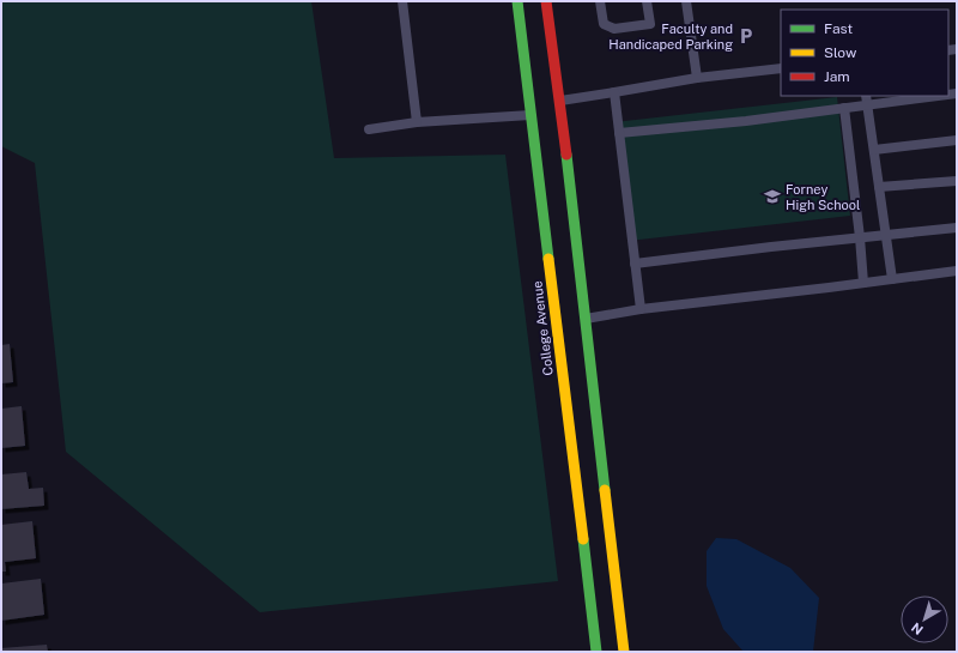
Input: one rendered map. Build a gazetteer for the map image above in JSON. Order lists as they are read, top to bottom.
{
  "streets": {
    "main road": ["College Avenue"]
  },
  "places": {
    "parking": ["Faculty and Handicaped Parking"],
    "school or university": ["Forney High School"]
  },
  "legend": ["Fast", "Slow", "Jam"],
  "north": "bottom left"
}
